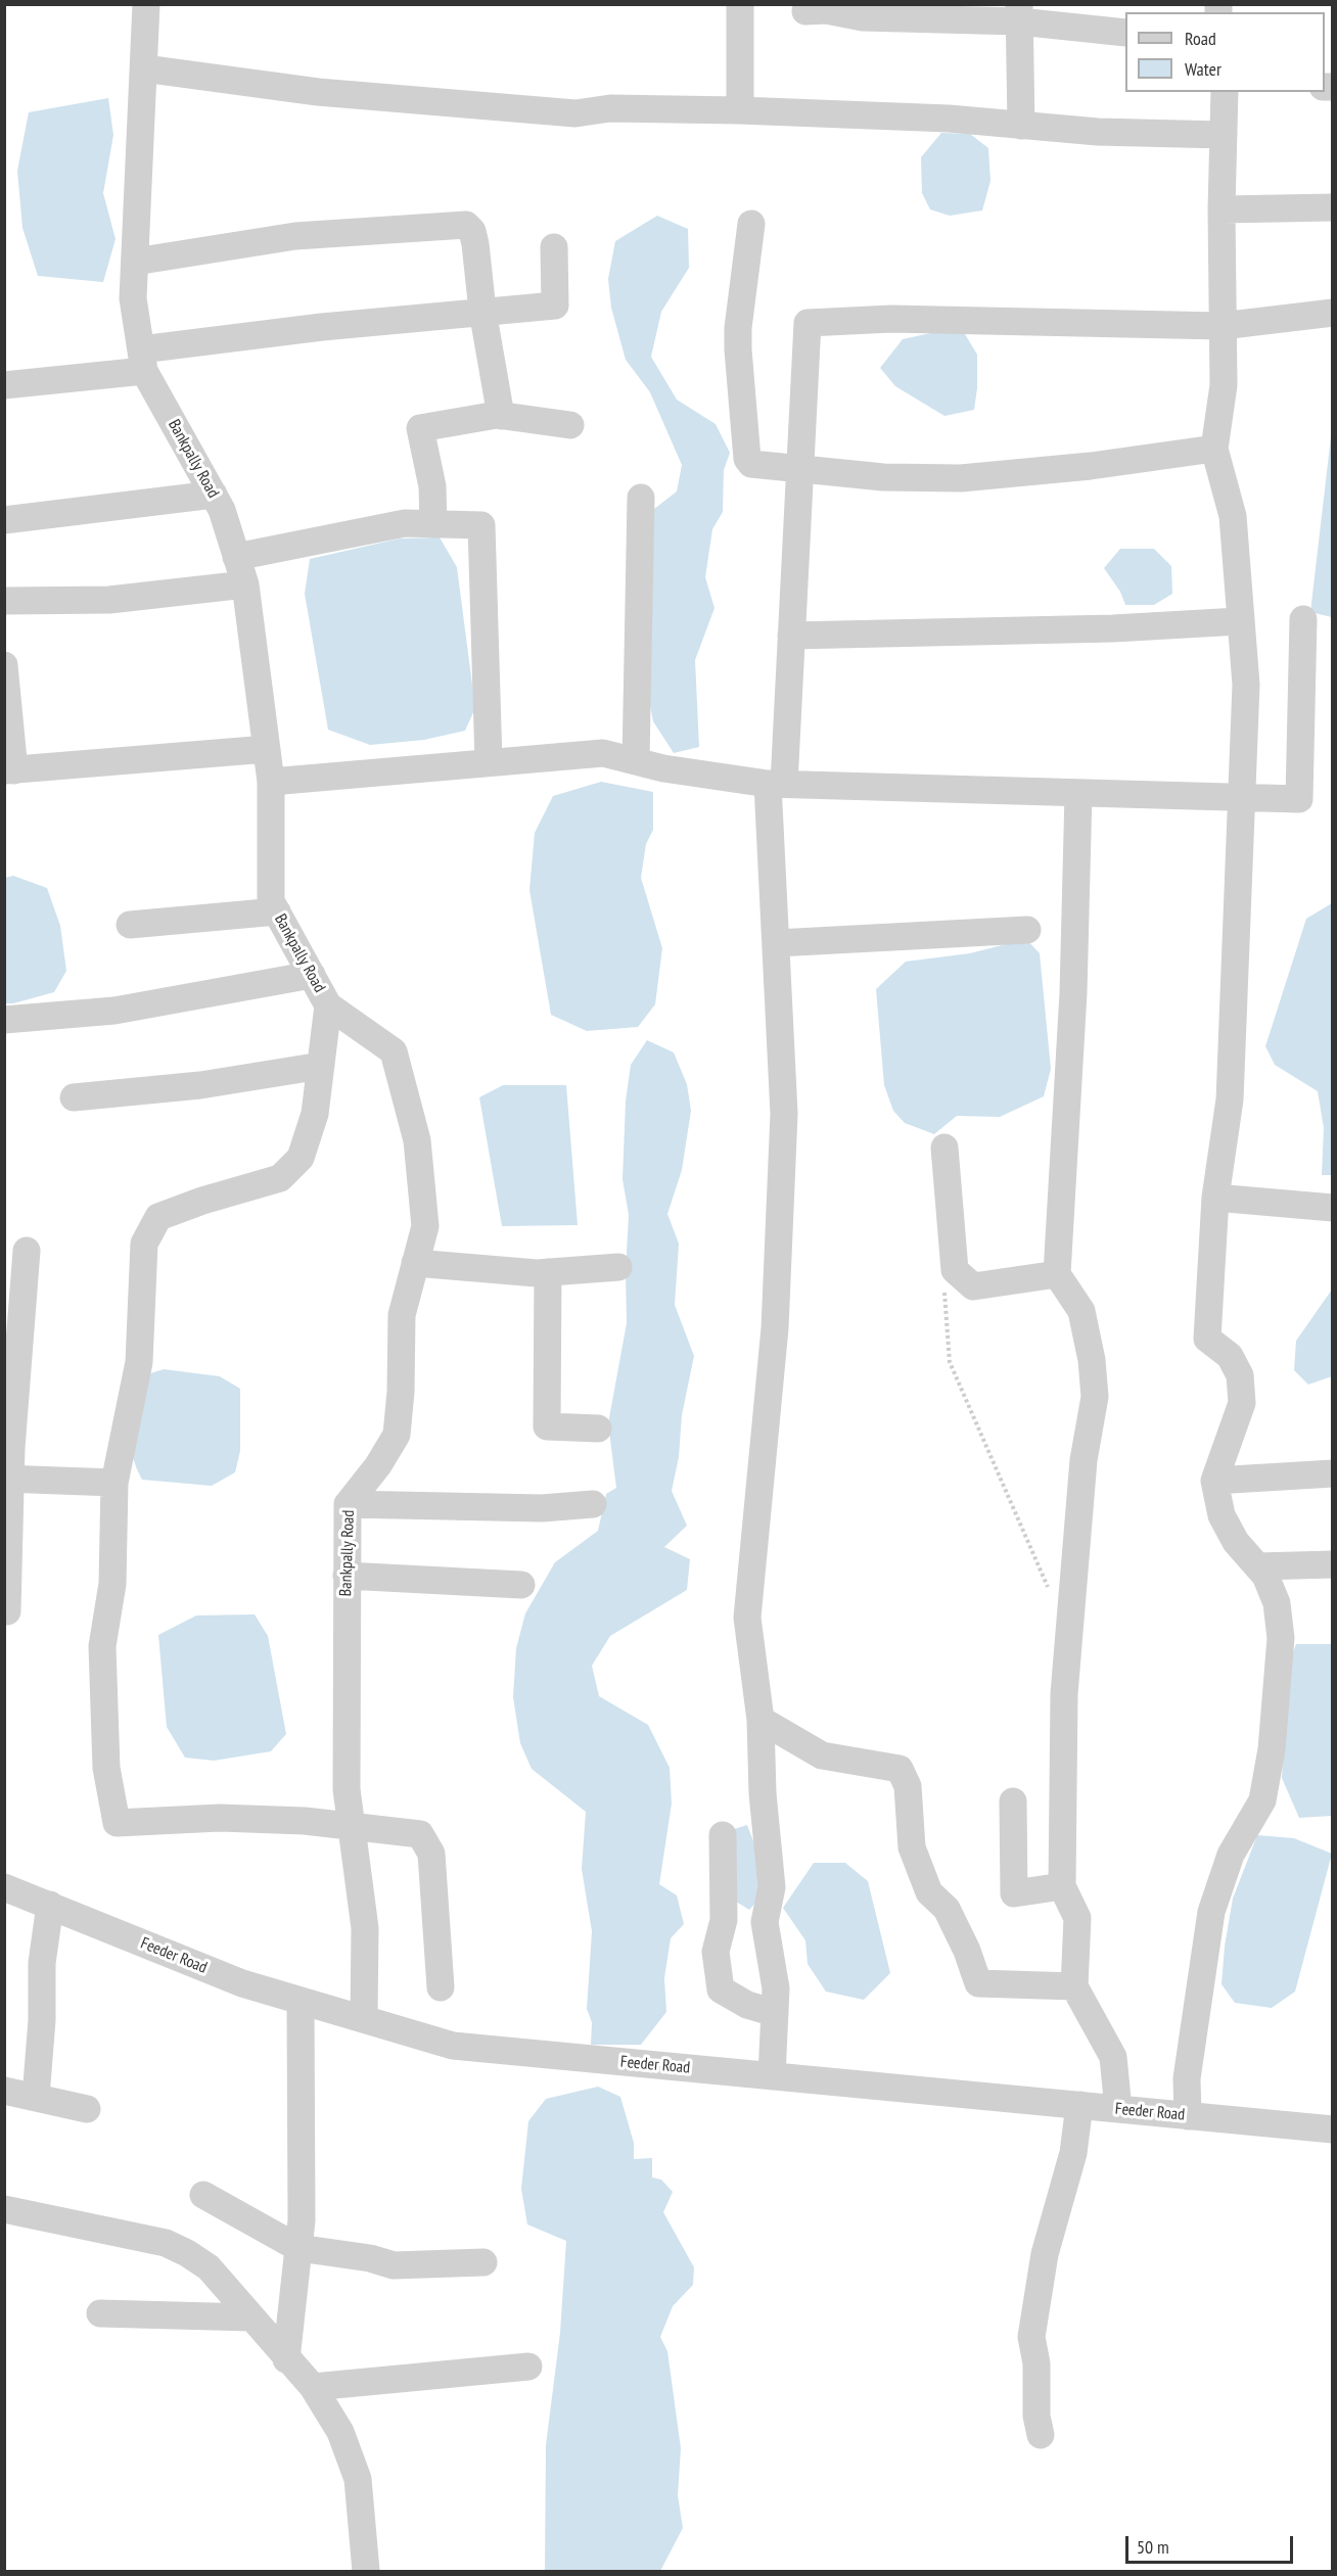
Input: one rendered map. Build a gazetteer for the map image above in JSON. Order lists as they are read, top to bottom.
{
  "streets": {
    "street": ["Bankpally Road", "Feeder Road"]
  },
  "crossings": [
    ["Bankpally Road", "Feeder Road"]
  ],
  "legend": ["Road", "Water"],
  "scale_bar": "50 m"
}
